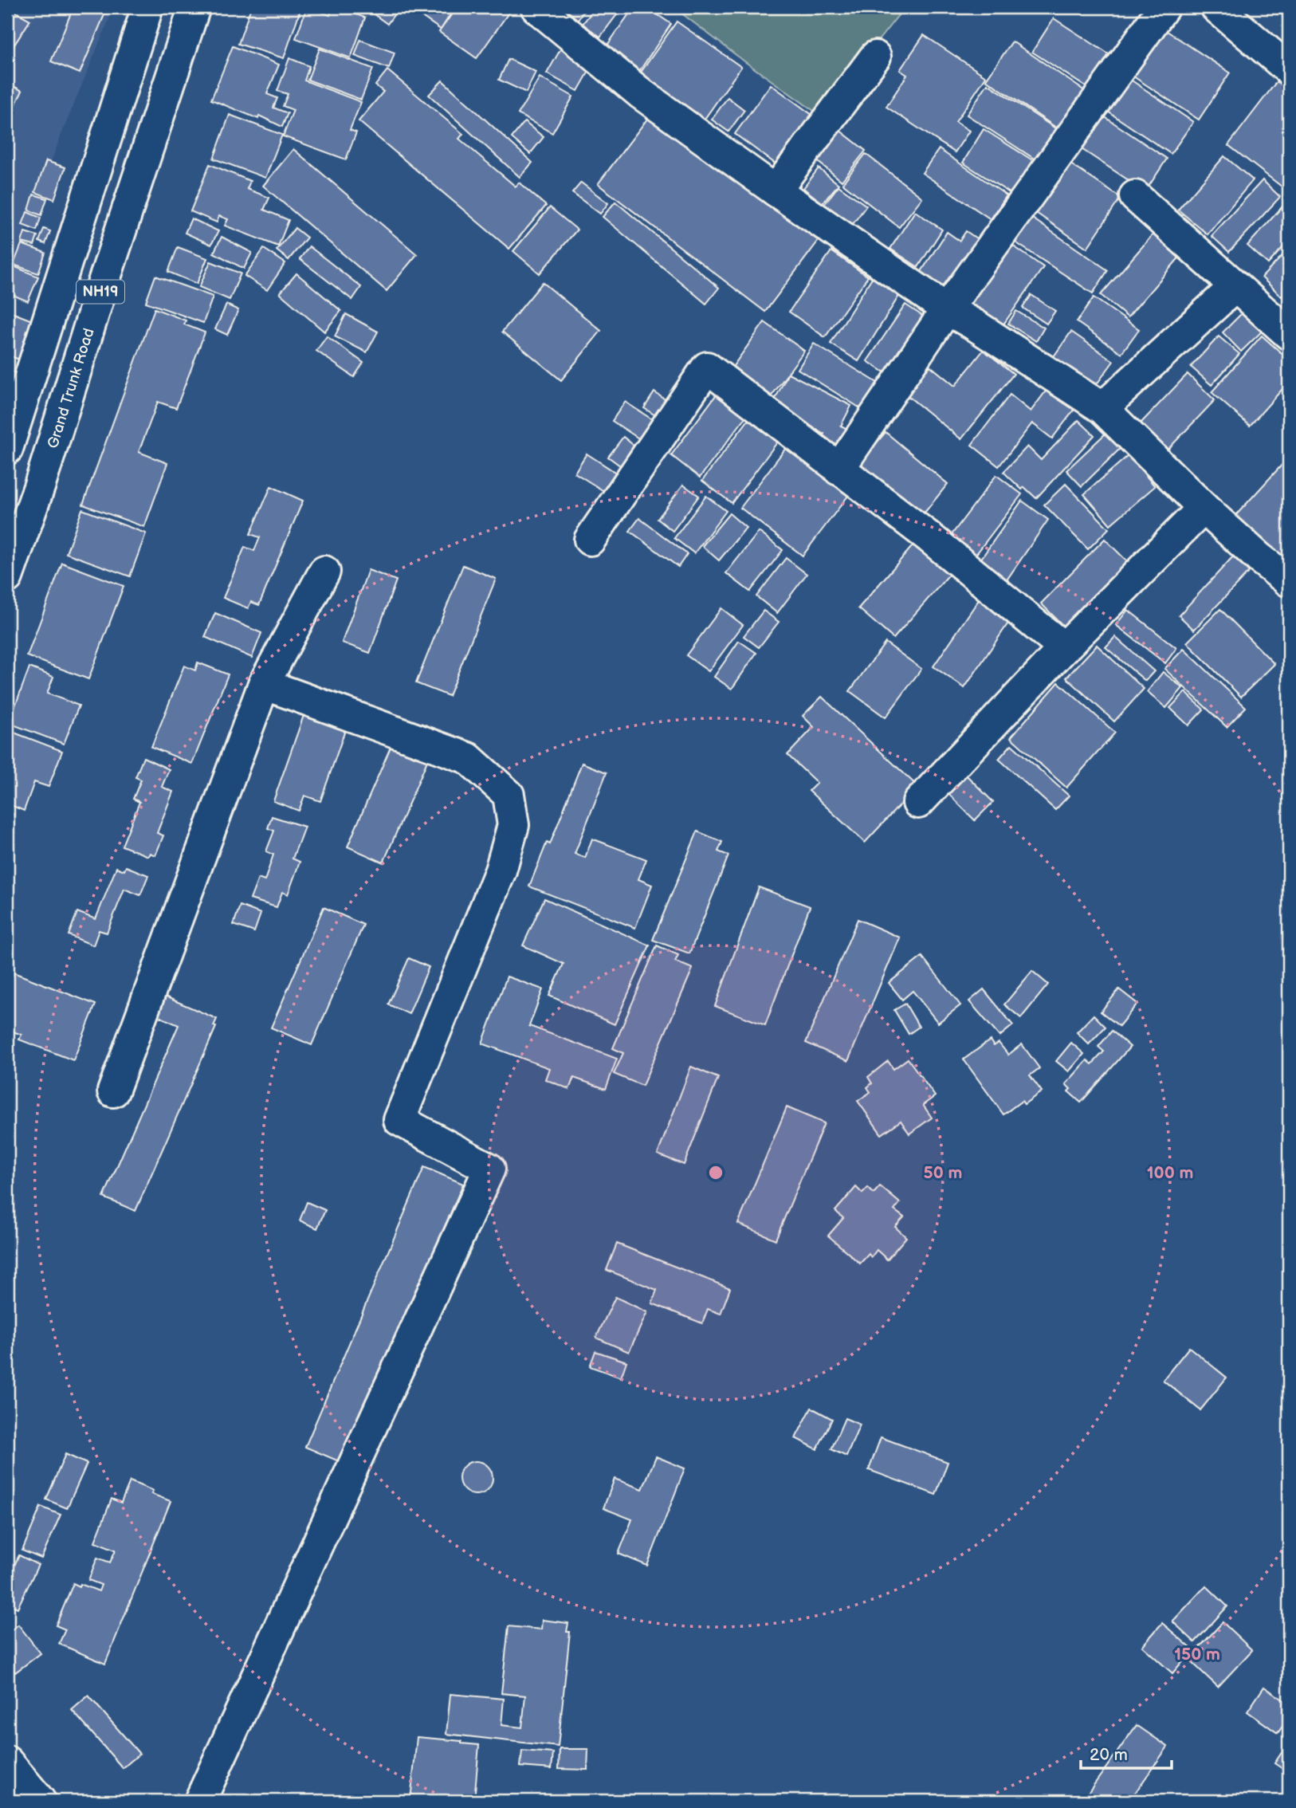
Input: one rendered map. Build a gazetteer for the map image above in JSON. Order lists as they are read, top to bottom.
{
  "streets": {
    "main road": ["NH19", "Grand Trunk Road"]
  },
  "scale_bar": "20 m",
  "rings": ["50 m", "100 m", "150 m"]
}
